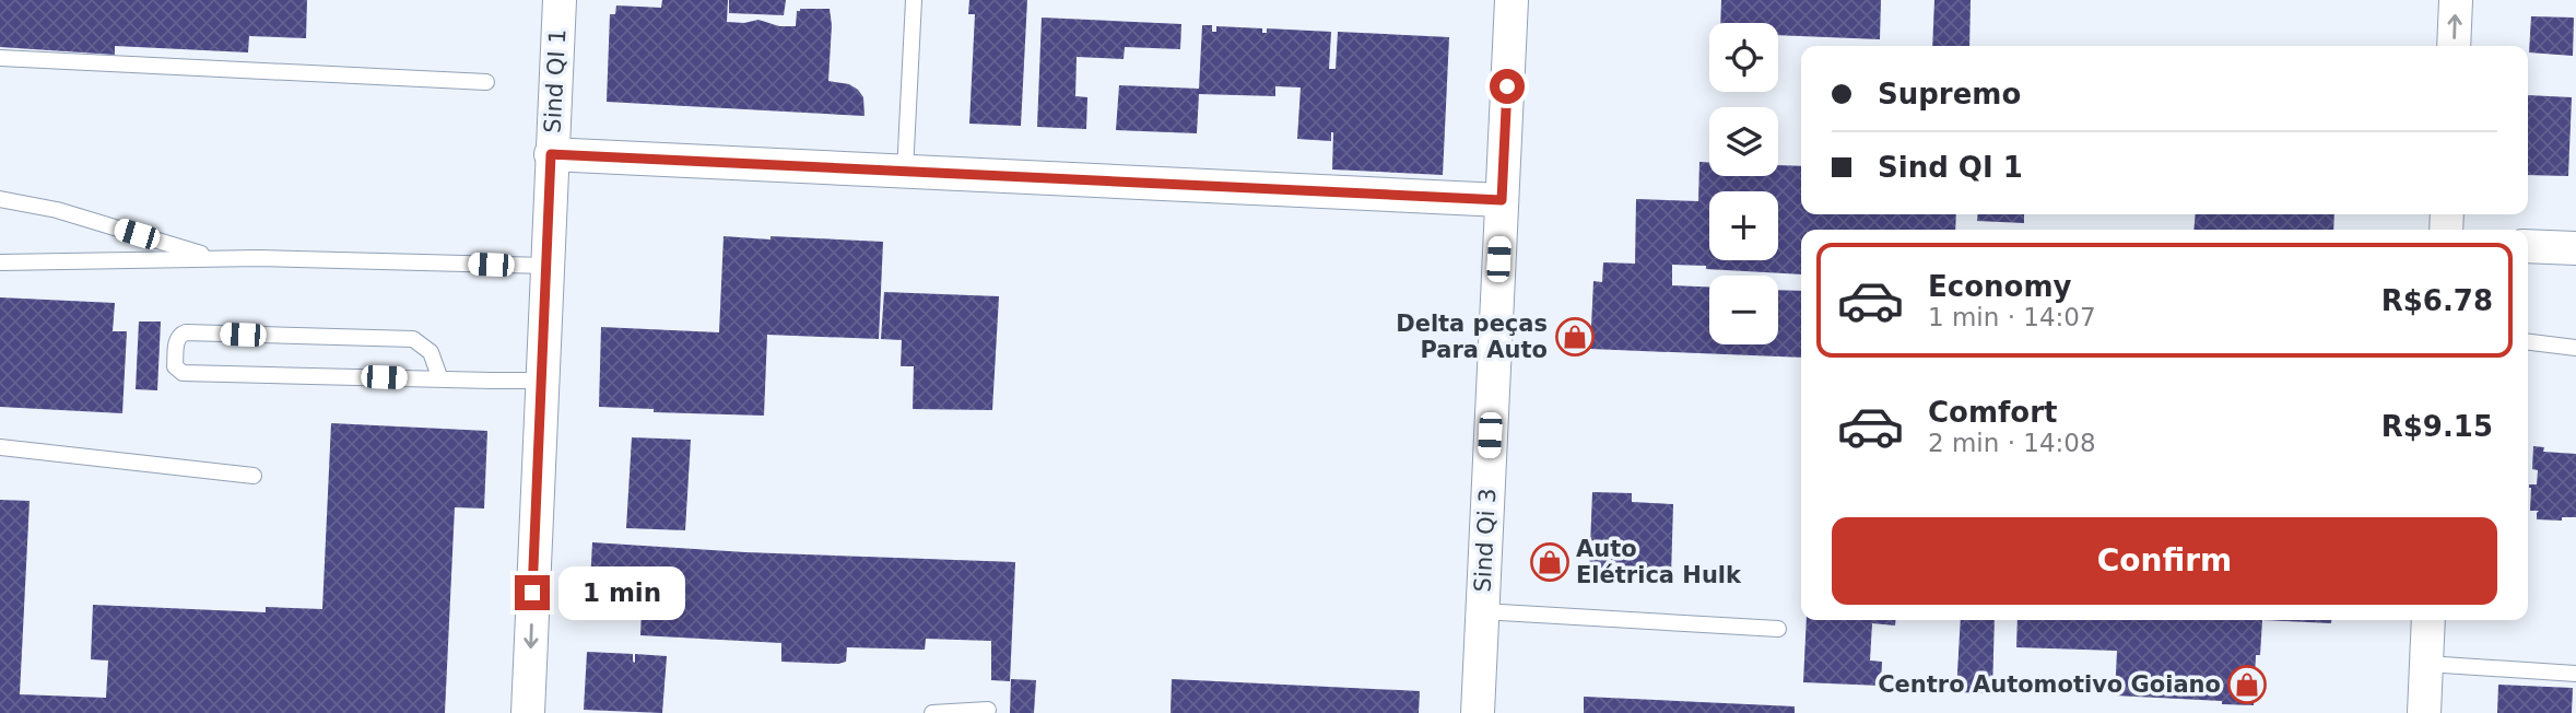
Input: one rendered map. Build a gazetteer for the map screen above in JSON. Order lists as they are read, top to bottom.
{
  "streets": {
    "street": ["Sind QI 1", "Sind Qi 3"]
  },
  "one_way": ["Sind QI 1"],
  "places": {
    "shop": ["Delta peças Para Auto", "Auto Elétrica Hulk", "Centro Automotivo Goiano"]
  },
  "page": {
    "map_buttons": ["+", "−"],
    "banner": ["Supremo", "Sind QI 1"],
    "list": [
      {
        "name": "Economy",
        "note": "1 min · 14:07",
        "value": "R$6.78"
      },
      {
        "name": "Comfort",
        "note": "2 min · 14:08",
        "value": "R$9.15"
      }
    ],
    "buttons": "Confirm",
    "bubble": "1 min"
  }
}
